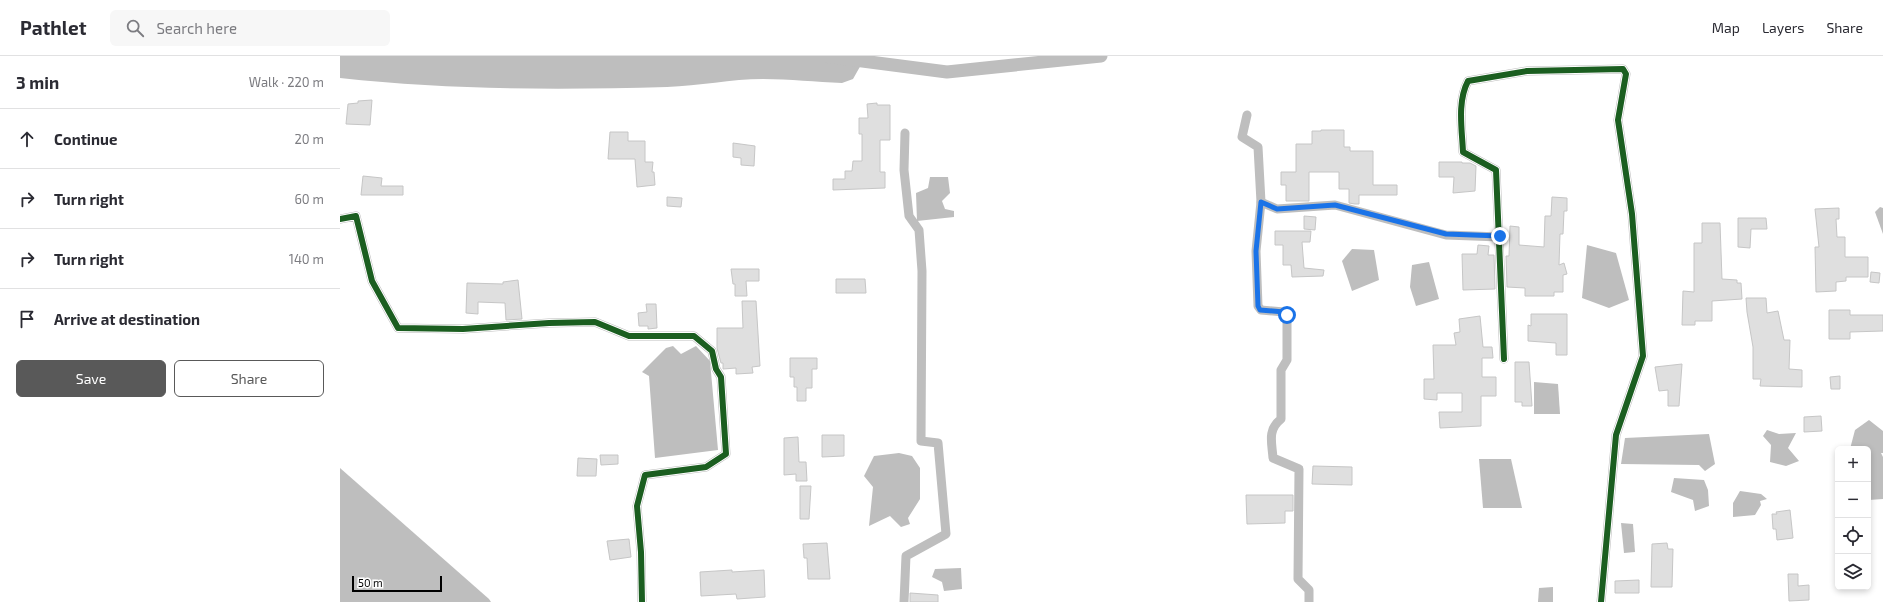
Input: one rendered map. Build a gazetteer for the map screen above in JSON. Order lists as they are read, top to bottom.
{
  "scale_bar": "50 m",
  "page": {
    "header": "Pathlet",
    "search": "Search here",
    "nav": ["Map", "Layers", "Share"],
    "heading": ["3 min", "Walk · 220 m"],
    "list": [
      ["Continue", "20 m"],
      ["Turn right", "60 m"],
      ["Turn right", "140 m"],
      "Arrive at destination"
    ],
    "buttons": ["Save", "Share"],
    "map_buttons": ["+", "−"],
    "scale": "50 m"
  }
}
